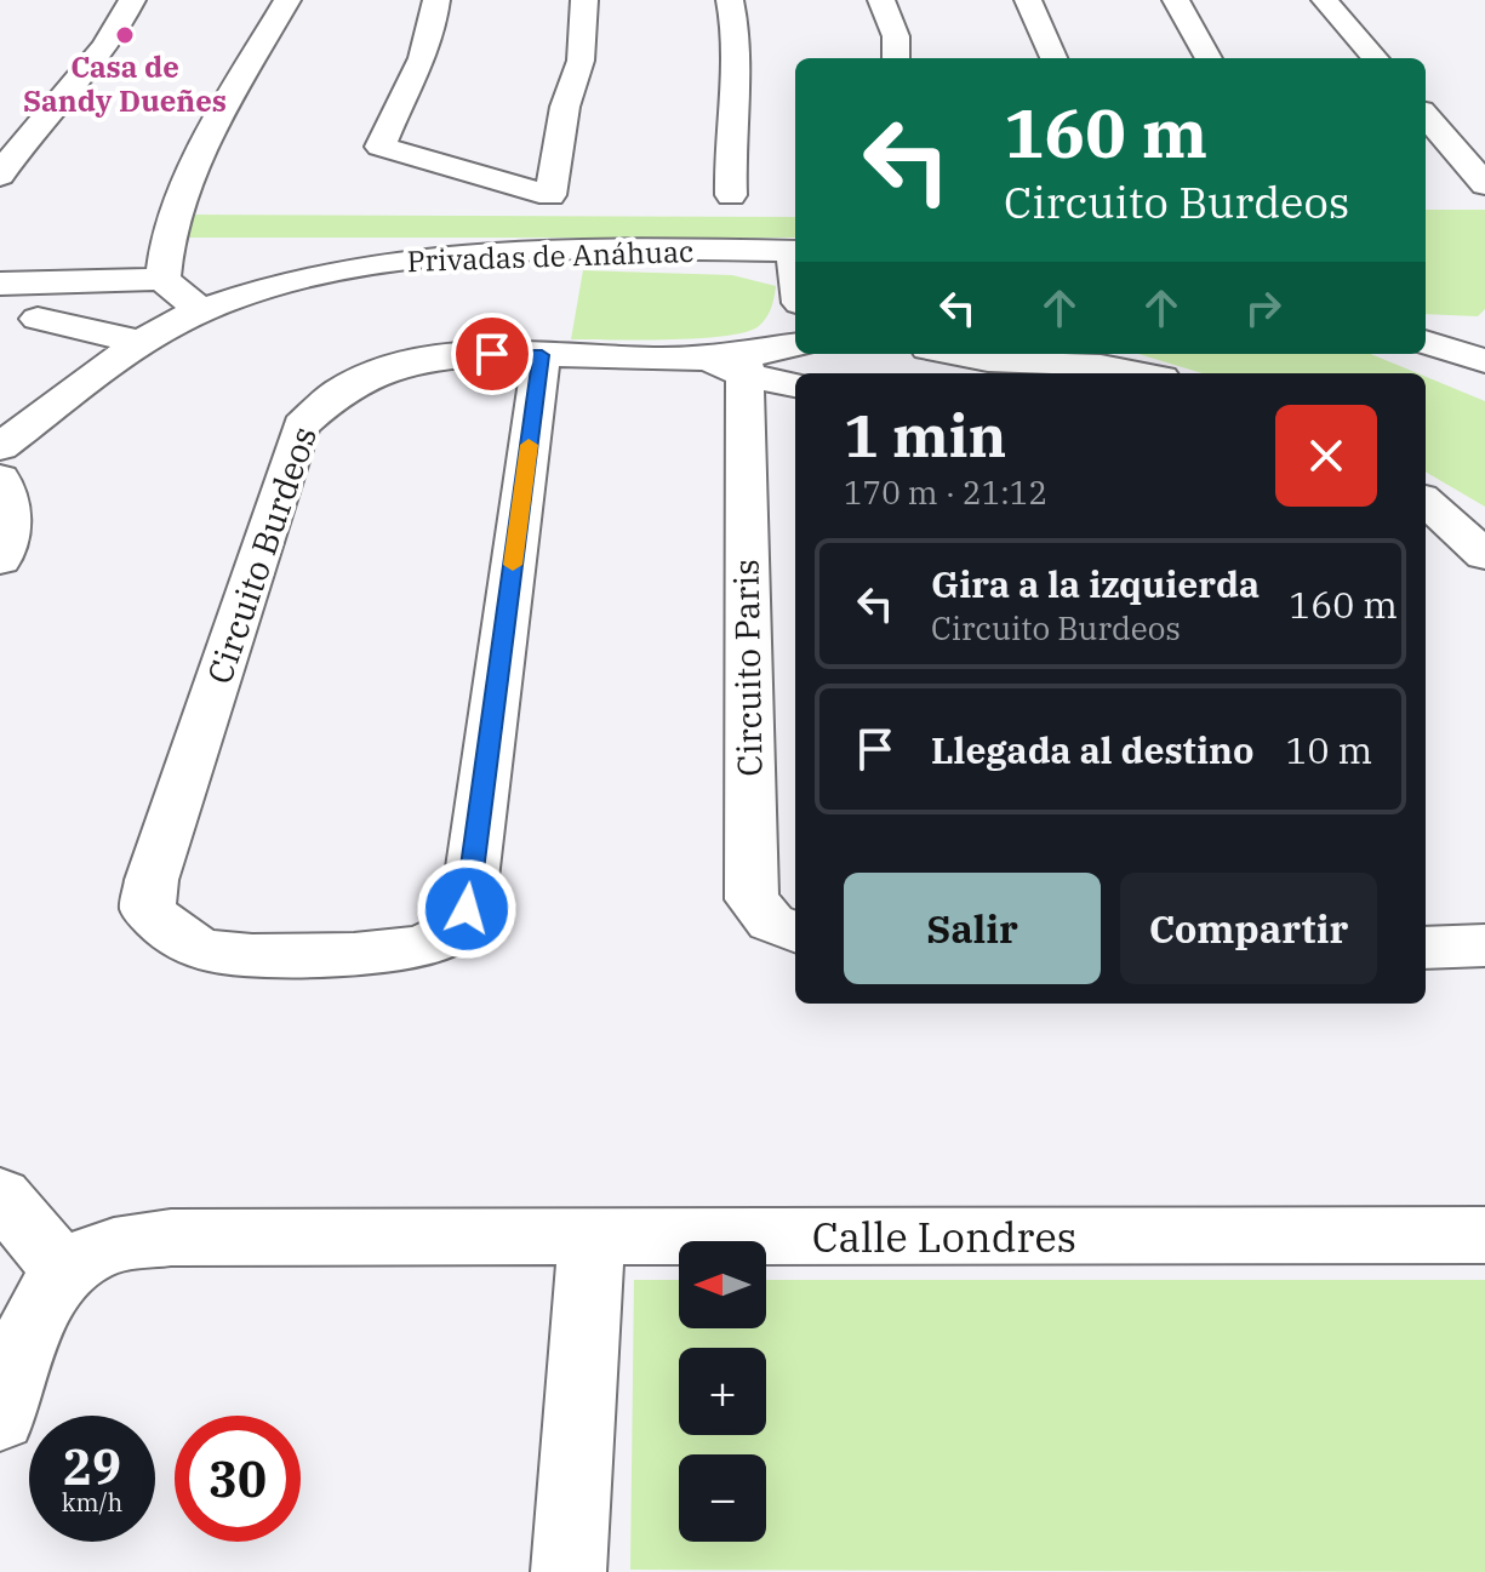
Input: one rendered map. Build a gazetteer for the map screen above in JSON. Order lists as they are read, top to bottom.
{
  "streets": {
    "street": [
      "Privadas de Anáhuac",
      "Circuito Burdeos",
      "Circuito Paris",
      "Calle Londres"
    ]
  },
  "places": ["Casa de Sandy Dueñes"],
  "north": "left",
  "page": {
    "turn": ["160 m", "Circuito Burdeos"],
    "heading": ["1 min", "170 m · 21:12"],
    "list": [
      {
        "name": "Gira a la izquierda",
        "note": "Circuito Burdeos",
        "value": "160 m"
      },
      {
        "name": "Llegada al destino",
        "value": "10 m"
      }
    ],
    "buttons": ["Salir", "Compartir"],
    "map_buttons": ["+", "−"],
    "speed": "29 km/h",
    "limit": "30"
  }
}
